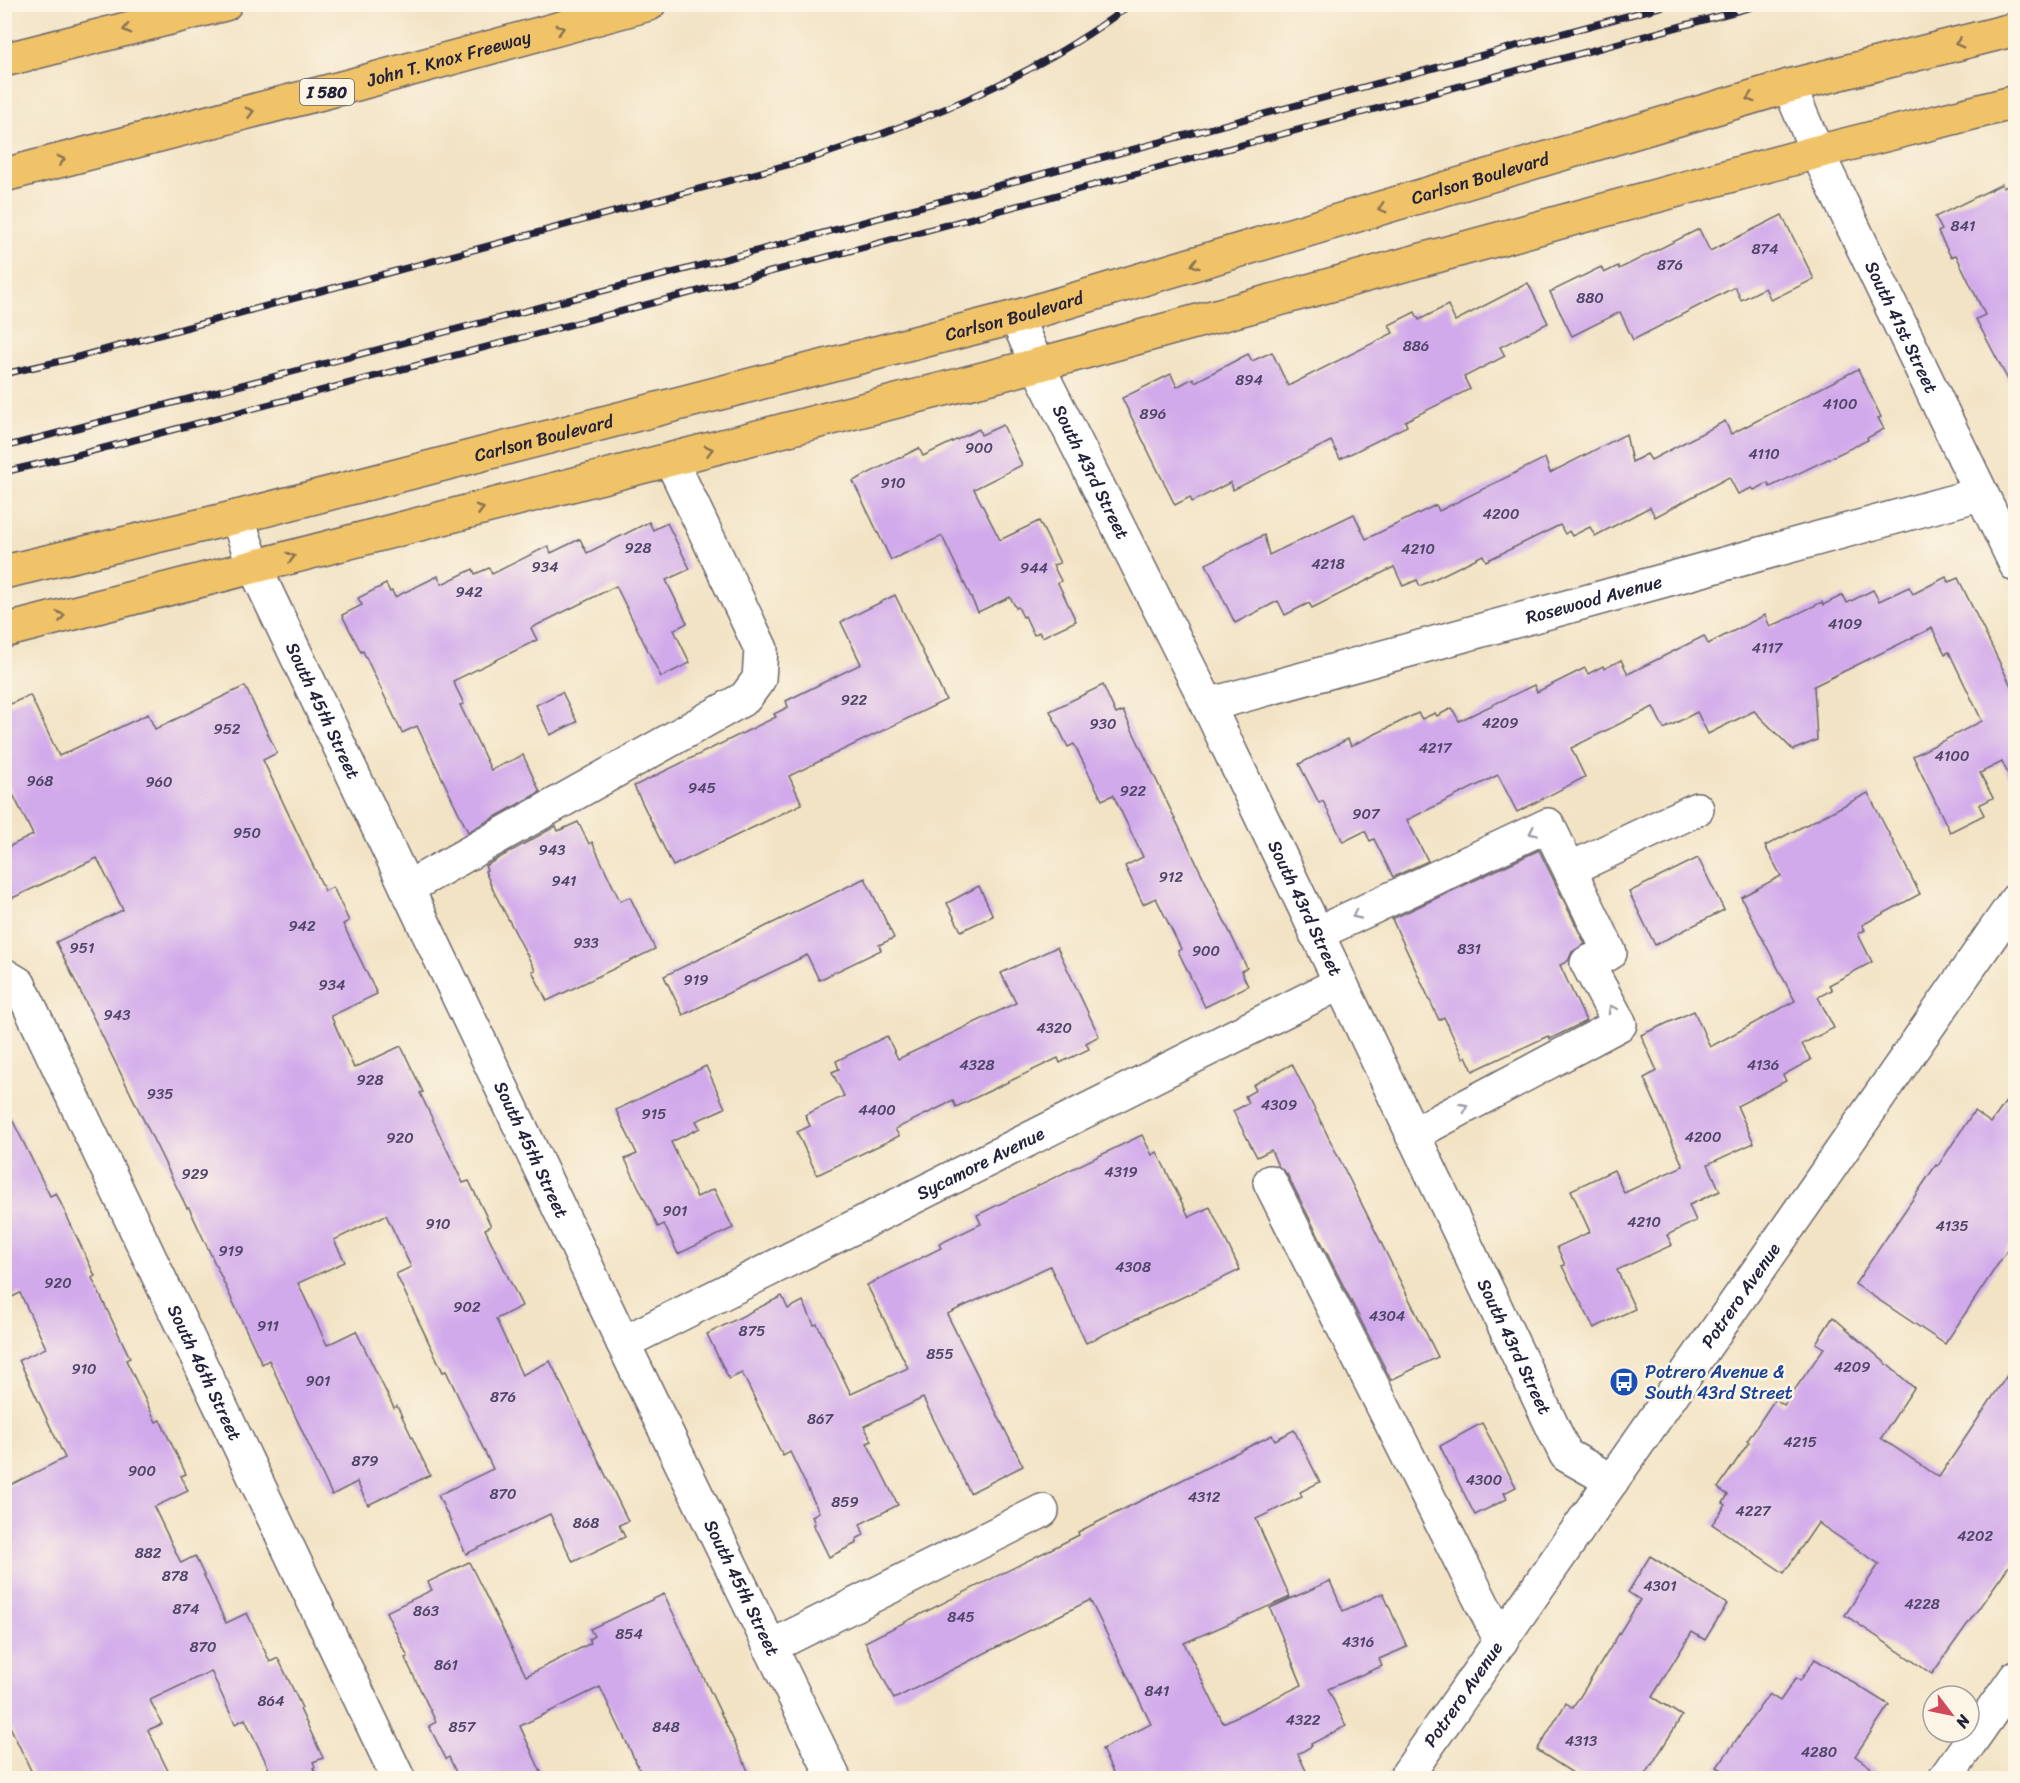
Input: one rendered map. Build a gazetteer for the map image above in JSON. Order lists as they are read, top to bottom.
{
  "streets": {
    "main road": ["John T. Knox Freeway", "I 580", "Carlson Boulevard"],
    "street": [
      "South 41st Street",
      "South 43rd Street",
      "Rosewood Avenue",
      "South 45th Street",
      "Sycamore Avenue",
      "Potrero Avenue",
      "South 46th Street"
    ]
  },
  "crossings": [
    ["Carlson Boulevard", "South 41st Street"],
    ["Carlson Boulevard", "South 43rd Street"],
    ["Carlson Boulevard", "South 45th Street"],
    ["South 41st Street", "Rosewood Avenue"],
    ["South 43rd Street", "Rosewood Avenue"],
    ["South 43rd Street", "Sycamore Avenue"],
    ["South 43rd Street", "Potrero Avenue"],
    ["South 45th Street", "Sycamore Avenue"]
  ],
  "places": {
    "bus stop": ["Potrero Avenue & South 43rd Street"]
  },
  "house_numbers": [
    "841",
    "874",
    "876",
    "880",
    "886",
    "894",
    "4100",
    "896",
    "900",
    "4110",
    "910",
    "4200",
    "928",
    "4210",
    "4218",
    "934",
    "944",
    "942",
    "4109",
    "4117",
    "922",
    "4209",
    "930",
    "952",
    "4217",
    "4100",
    "968",
    "960",
    "945",
    "922",
    "907",
    "950",
    "943",
    "912",
    "941",
    "942",
    "933",
    "951",
    "831",
    "900",
    "919",
    "934",
    "943",
    "4320",
    "4328",
    "4136",
    "928",
    "935",
    "4309",
    "4400",
    "915",
    "4200",
    "920",
    "4319",
    "929",
    "901",
    "4210",
    "910",
    "4135",
    "919",
    "4308",
    "920",
    "902",
    "4304",
    "911",
    "875",
    "855",
    "4209",
    "910",
    "901",
    "876",
    "867",
    "4215",
    "879",
    "900",
    "4300",
    "870",
    "4312",
    "859",
    "4227",
    "868",
    "4202",
    "882",
    "878",
    "4301",
    "4228",
    "874",
    "863",
    "845",
    "854",
    "4316",
    "870",
    "861",
    "841",
    "864",
    "4322",
    "857",
    "848",
    "4313",
    "4280"
  ],
  "north": "bottom right"
}
